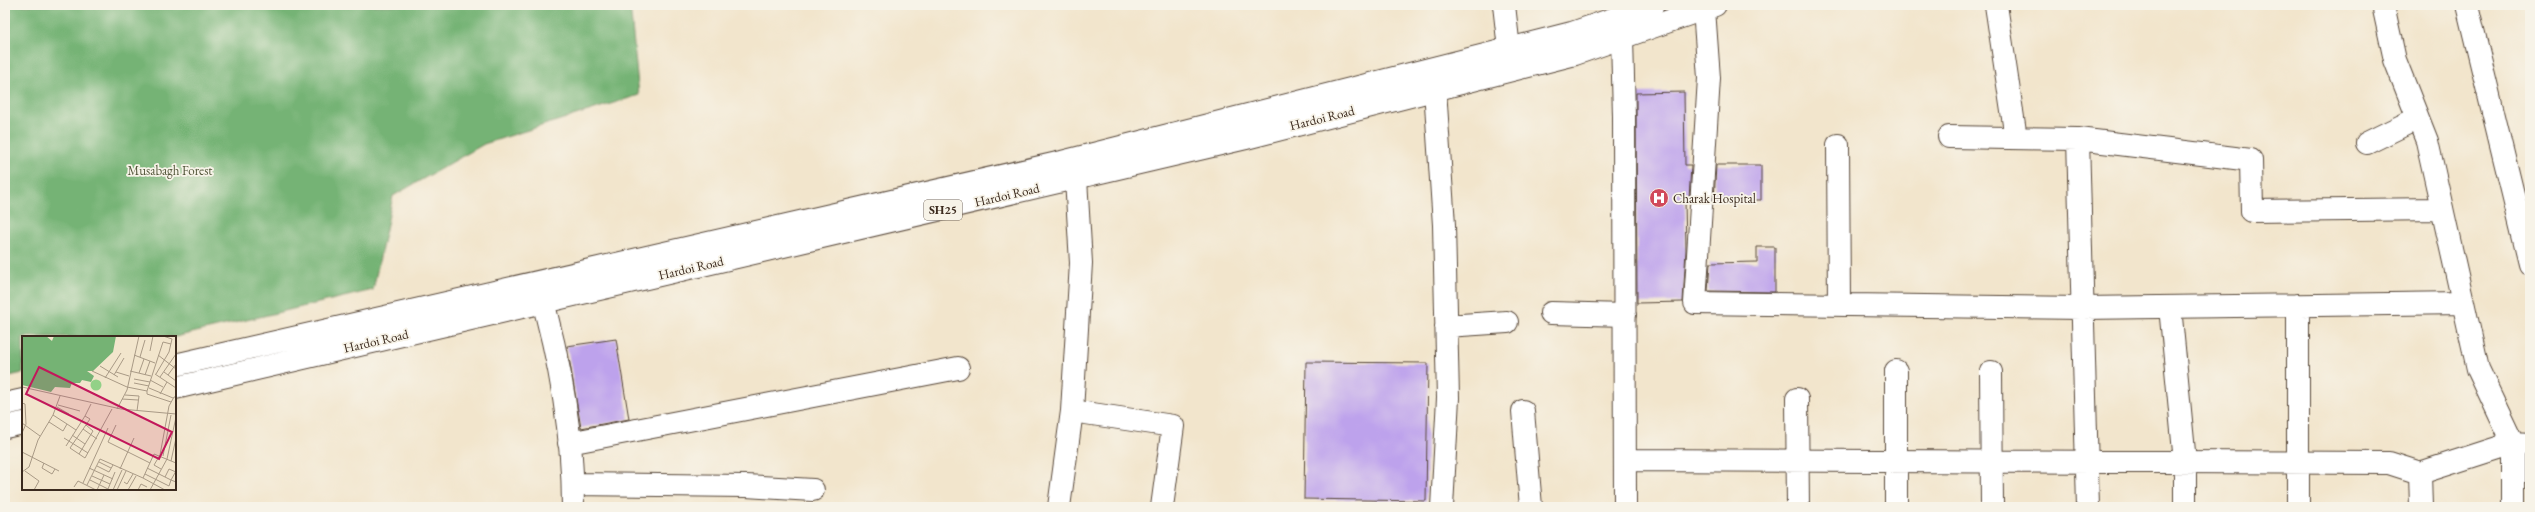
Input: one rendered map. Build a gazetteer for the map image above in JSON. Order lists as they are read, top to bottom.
{
  "streets": {
    "street": ["Hardoi Road", "SH25"]
  },
  "parks": ["Musabagh Forest"],
  "places": {
    "hospital": ["Charak Hospital"]
  }
}
